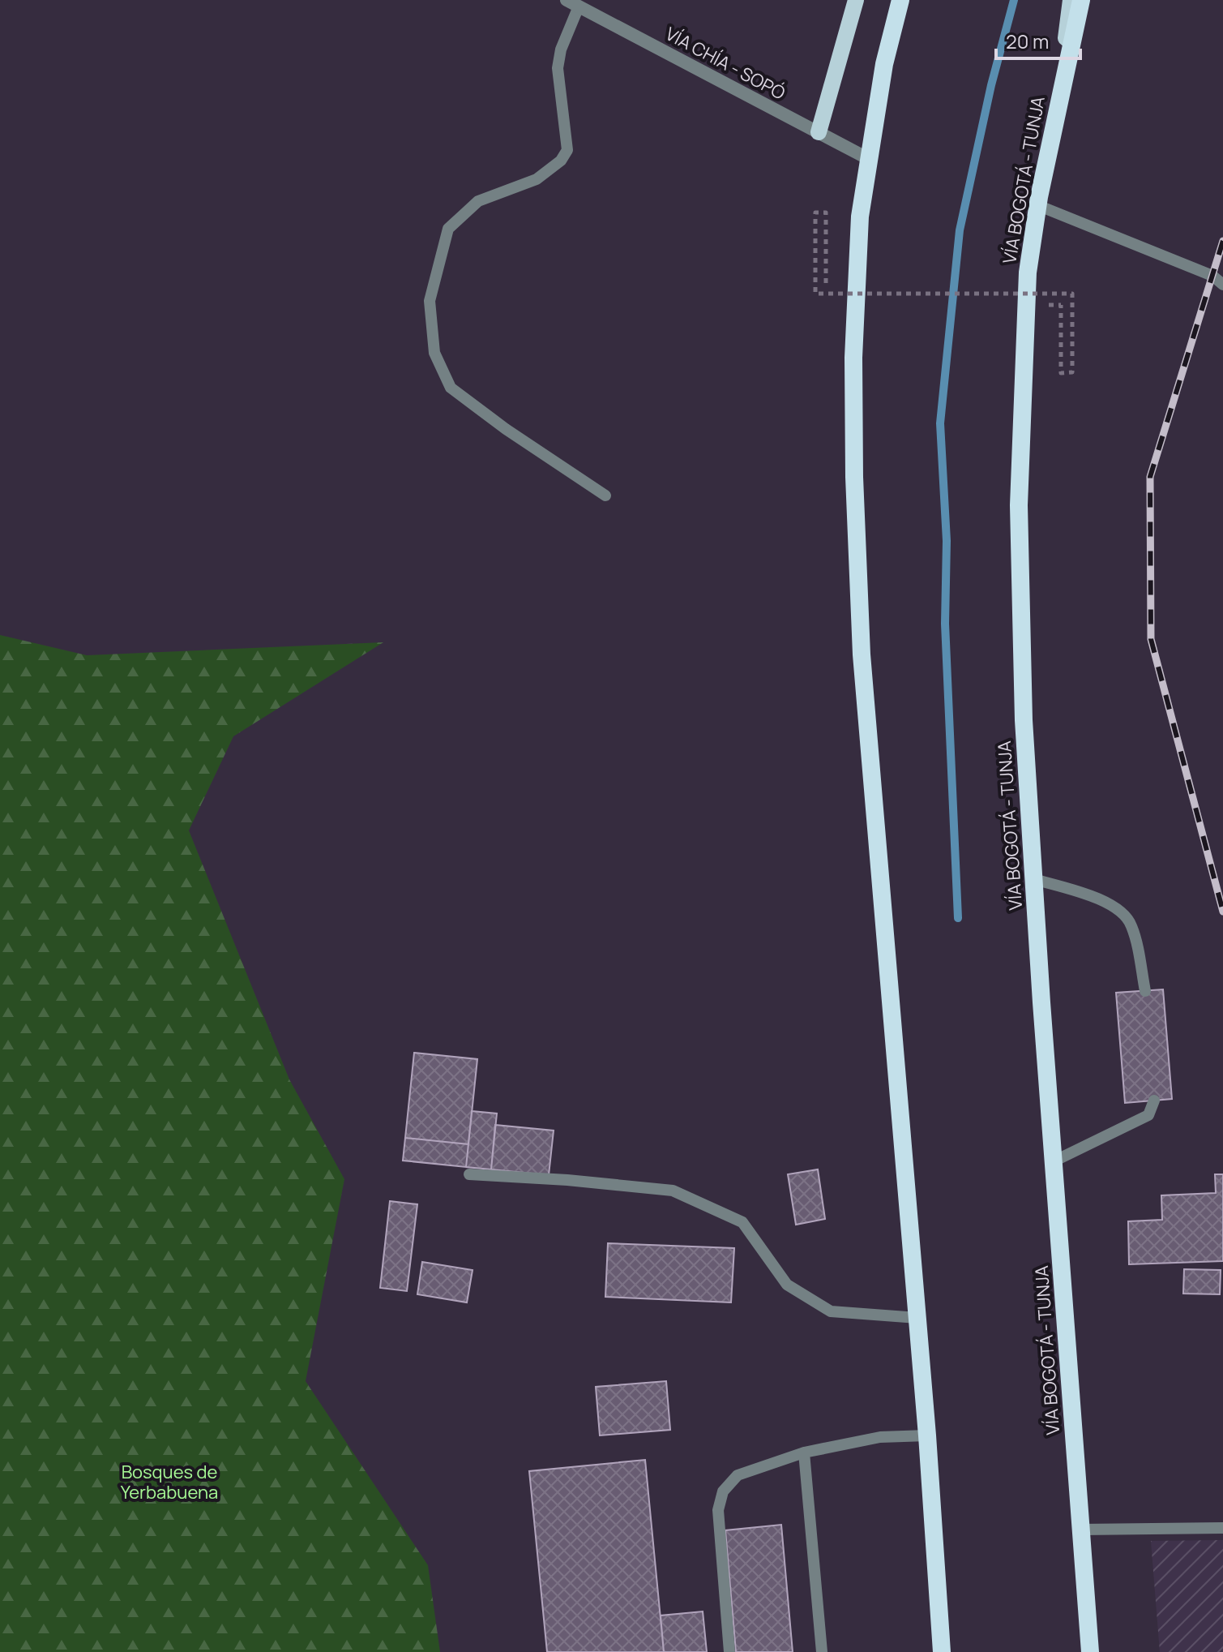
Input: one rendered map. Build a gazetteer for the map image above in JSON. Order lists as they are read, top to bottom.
{
  "streets": {
    "highway": ["VÍA BOGOTÁ - TUNJA"],
    "street": ["VÍA CHÍA - SOPÓ"]
  },
  "parks": ["Bosques de Yerbabuena"],
  "scale_bar": "20 m"
}
